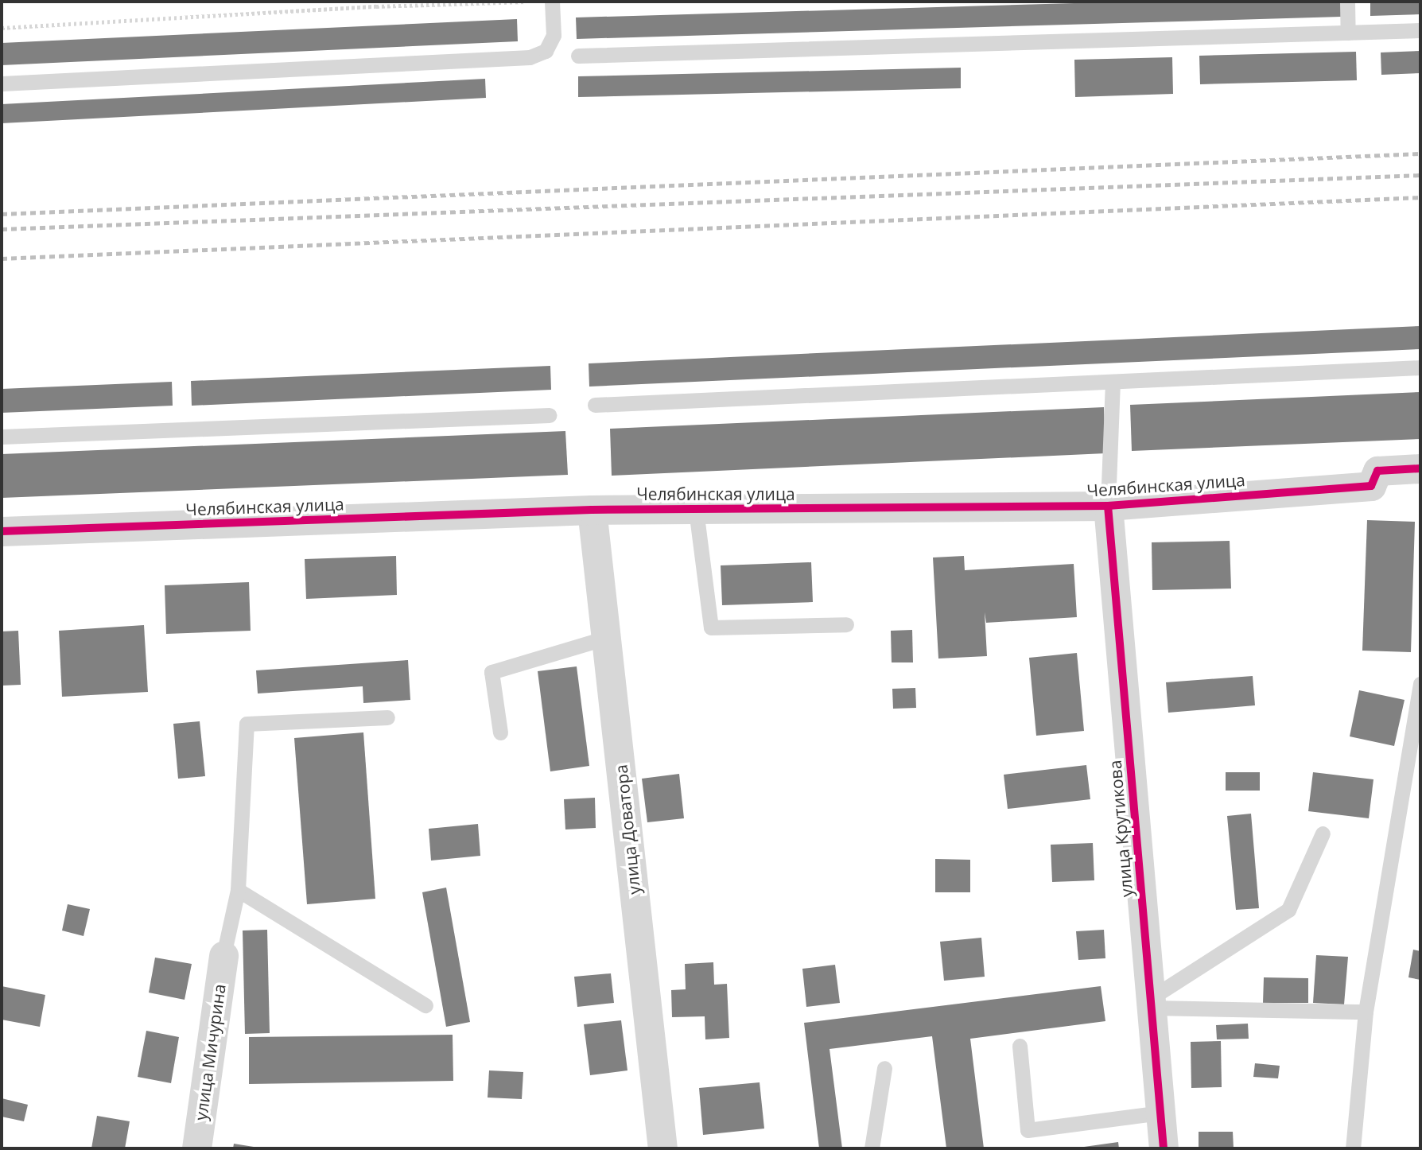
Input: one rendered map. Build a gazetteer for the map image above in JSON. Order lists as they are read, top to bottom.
{
  "streets": {
    "street": [
      "Челябинская улица",
      "улица Крутикова",
      "улица Доватора",
      "улица Мичурина"
    ]
  },
  "crossings": [
    ["Челябинская улица", "улица Крутикова"],
    ["Челябинская улица", "улица Доватора"]
  ]
}
